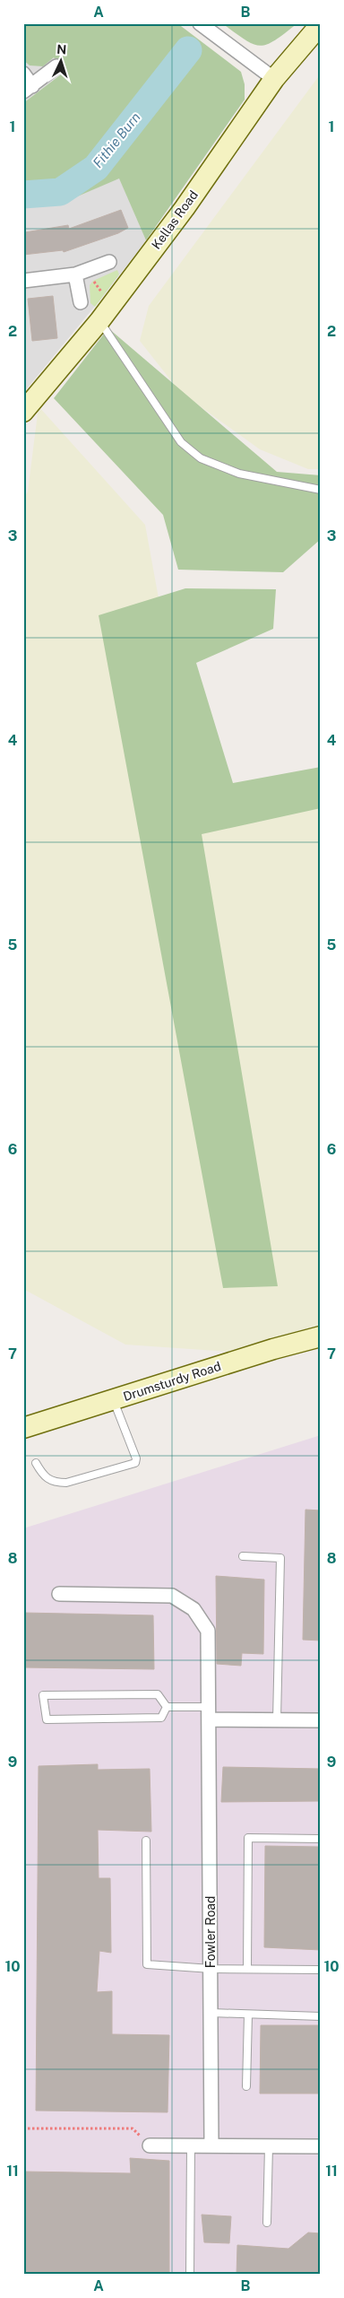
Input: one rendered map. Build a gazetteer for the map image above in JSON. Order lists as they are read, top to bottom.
{
  "streets": {
    "main road": ["Kellas Road", "Drumsturdy Road"],
    "street": ["Fowler Road"]
  },
  "water": ["Fithie Burn"],
  "north": "top",
  "grid": {
    "columns": ["A", "B"],
    "rows": [
      "1",
      "2",
      "3",
      "4",
      "5",
      "6",
      "7",
      "8",
      "9",
      "10",
      "11"
    ]
  }
}
